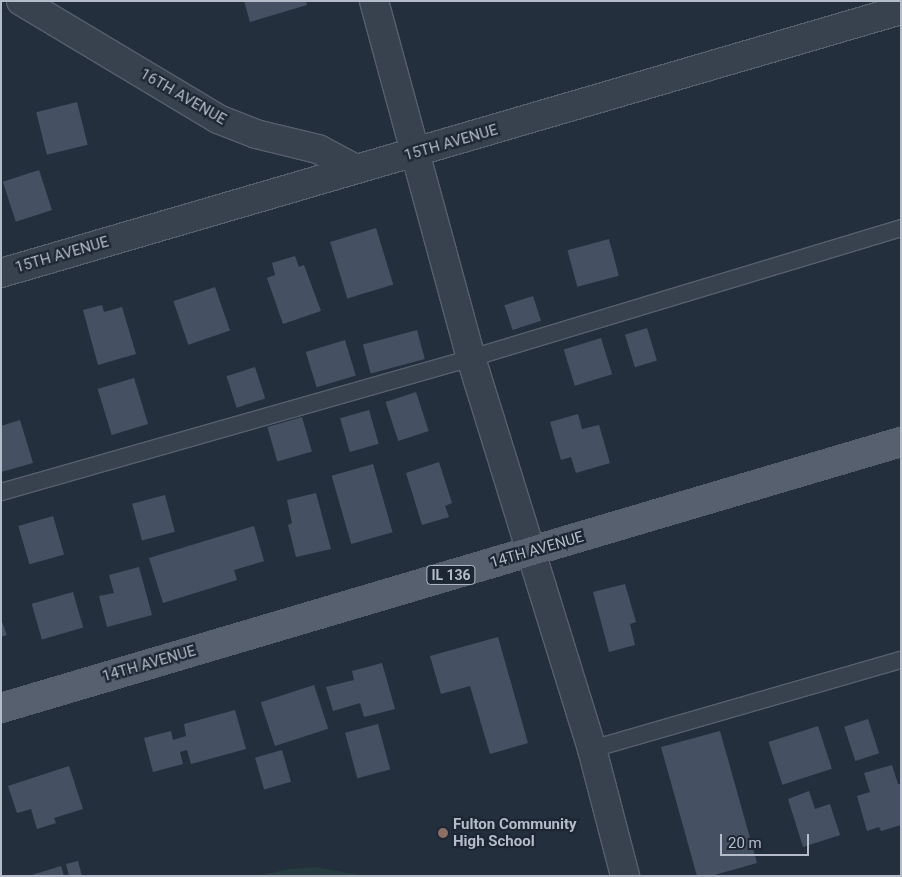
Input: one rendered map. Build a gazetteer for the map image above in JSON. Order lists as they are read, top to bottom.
{
  "streets": {
    "main road": ["14TH AVENUE", "IL 136"],
    "street": ["16TH AVENUE", "15TH AVENUE"]
  },
  "crossings": [
    ["16TH AVENUE", "15TH AVENUE"]
  ],
  "places": ["Fulton Community High School"],
  "scale_bar": "20 m"
}
